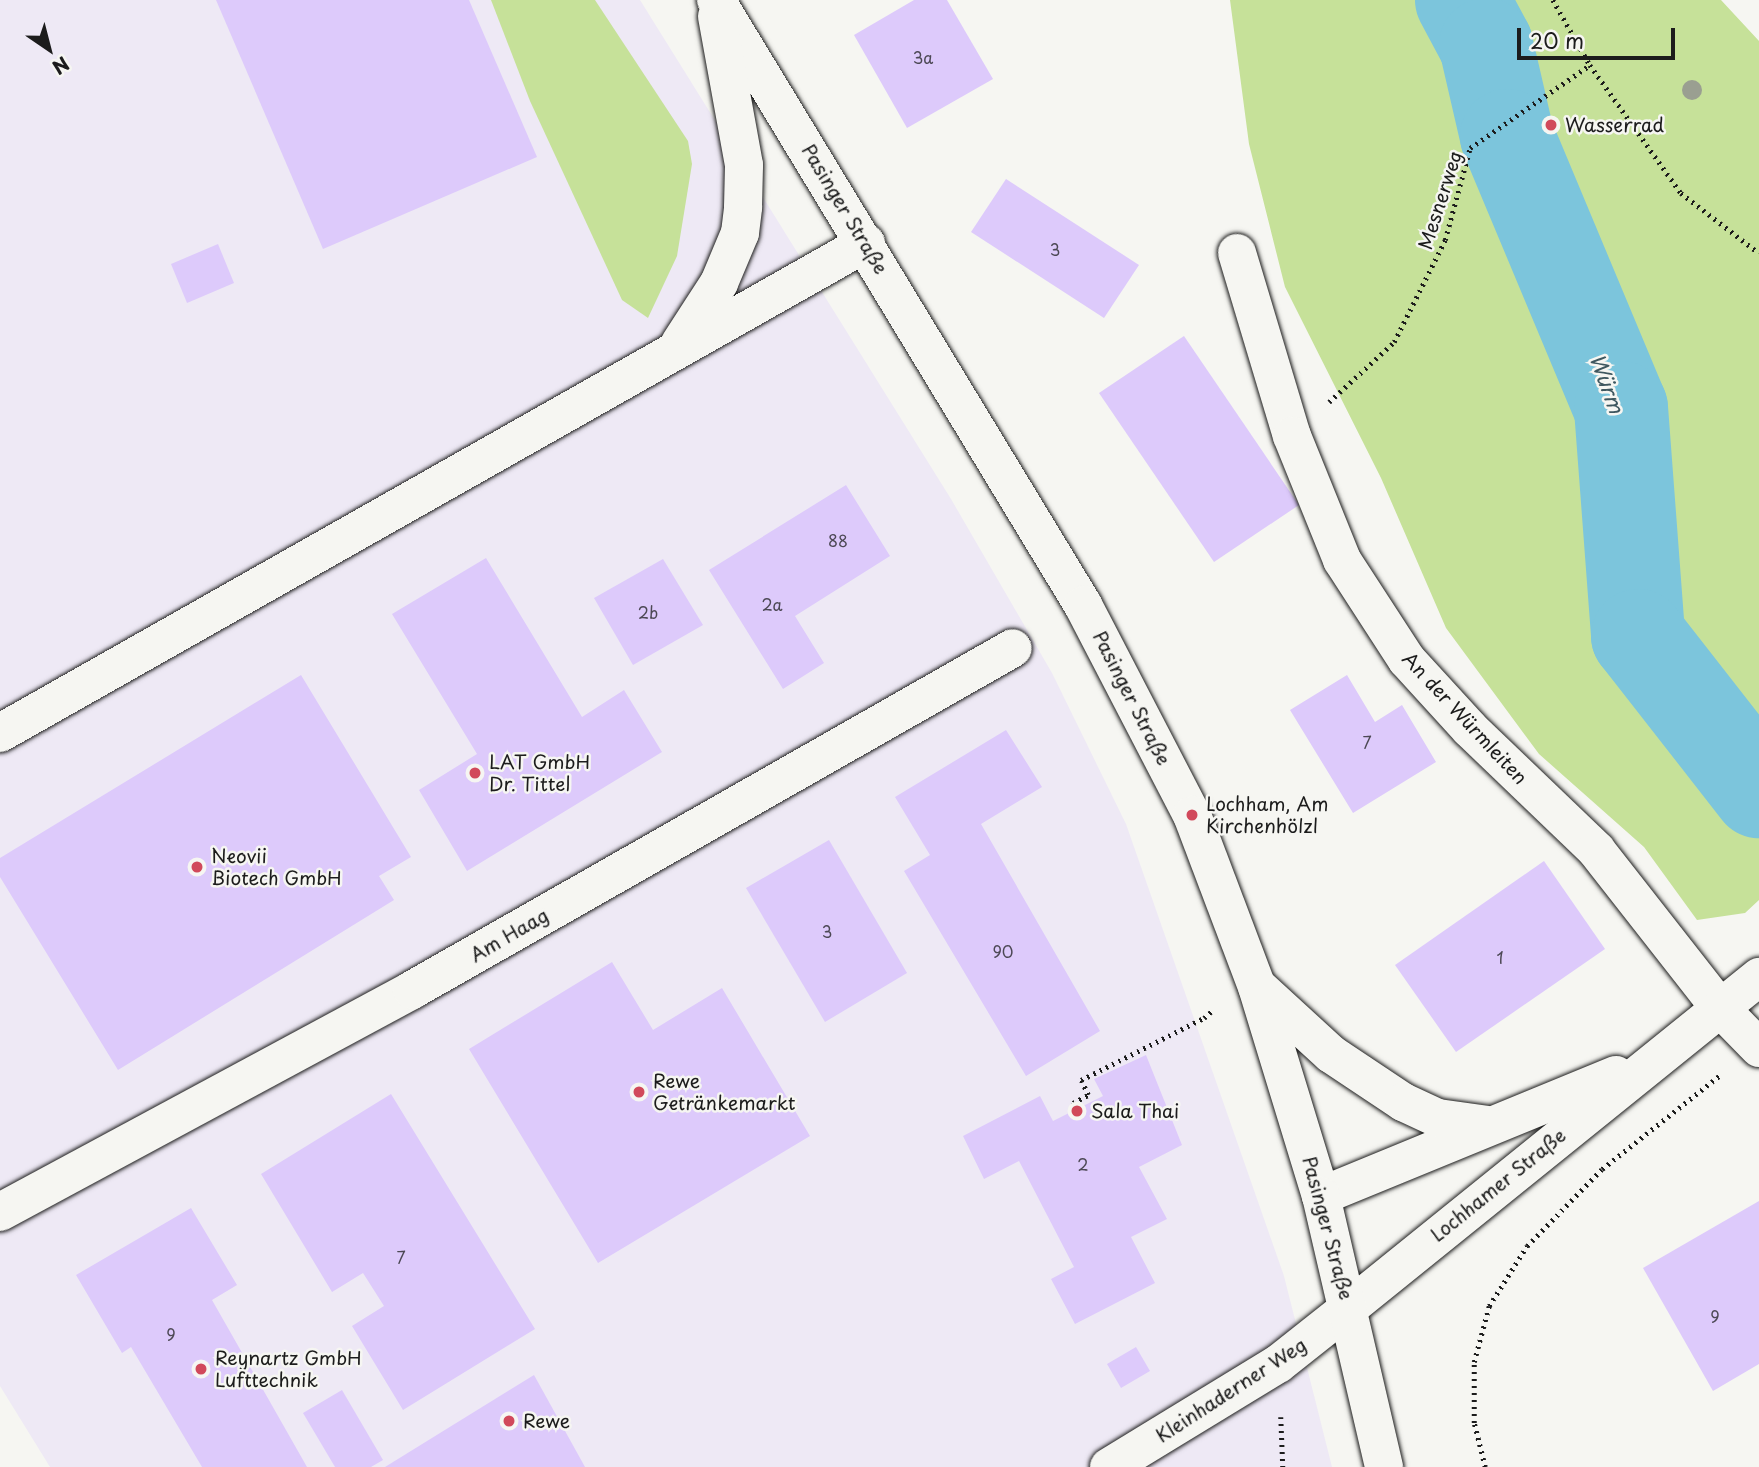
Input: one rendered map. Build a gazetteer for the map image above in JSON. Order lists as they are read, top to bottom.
{
  "streets": {
    "street": [
      "Pasinger Straße",
      "An der Würmleiten",
      "Am Haag",
      "Lochhamer Straße",
      "Kleinhaderner Weg"
    ],
    "path": ["Mesnerweg"]
  },
  "crossings": [
    ["Mesnerweg", "An der Würmleiten"],
    ["Pasinger Straße", "Lochhamer Straße"],
    ["Pasinger Straße", "Kleinhaderner Weg"],
    ["An der Würmleiten", "Lochhamer Straße"],
    ["Lochhamer Straße", "Kleinhaderner Weg"]
  ],
  "water": ["Würm"],
  "places": [
    "Wasserrad",
    "LAT GmbH Dr. Tittel",
    "Lochham, Am Kirchenhölzl",
    "Neovii Biotech GmbH",
    "Rewe Getränkemarkt",
    "Sala Thai",
    "Reynartz GmbH Lufttechnik",
    "Rewe"
  ],
  "house_numbers": [
    "3a",
    "3",
    "88",
    "2a",
    "2b",
    "7",
    "3",
    "90",
    "1",
    "2",
    "7",
    "9",
    "9"
  ],
  "scale_bar": "20 m",
  "north": "bottom right"
}
